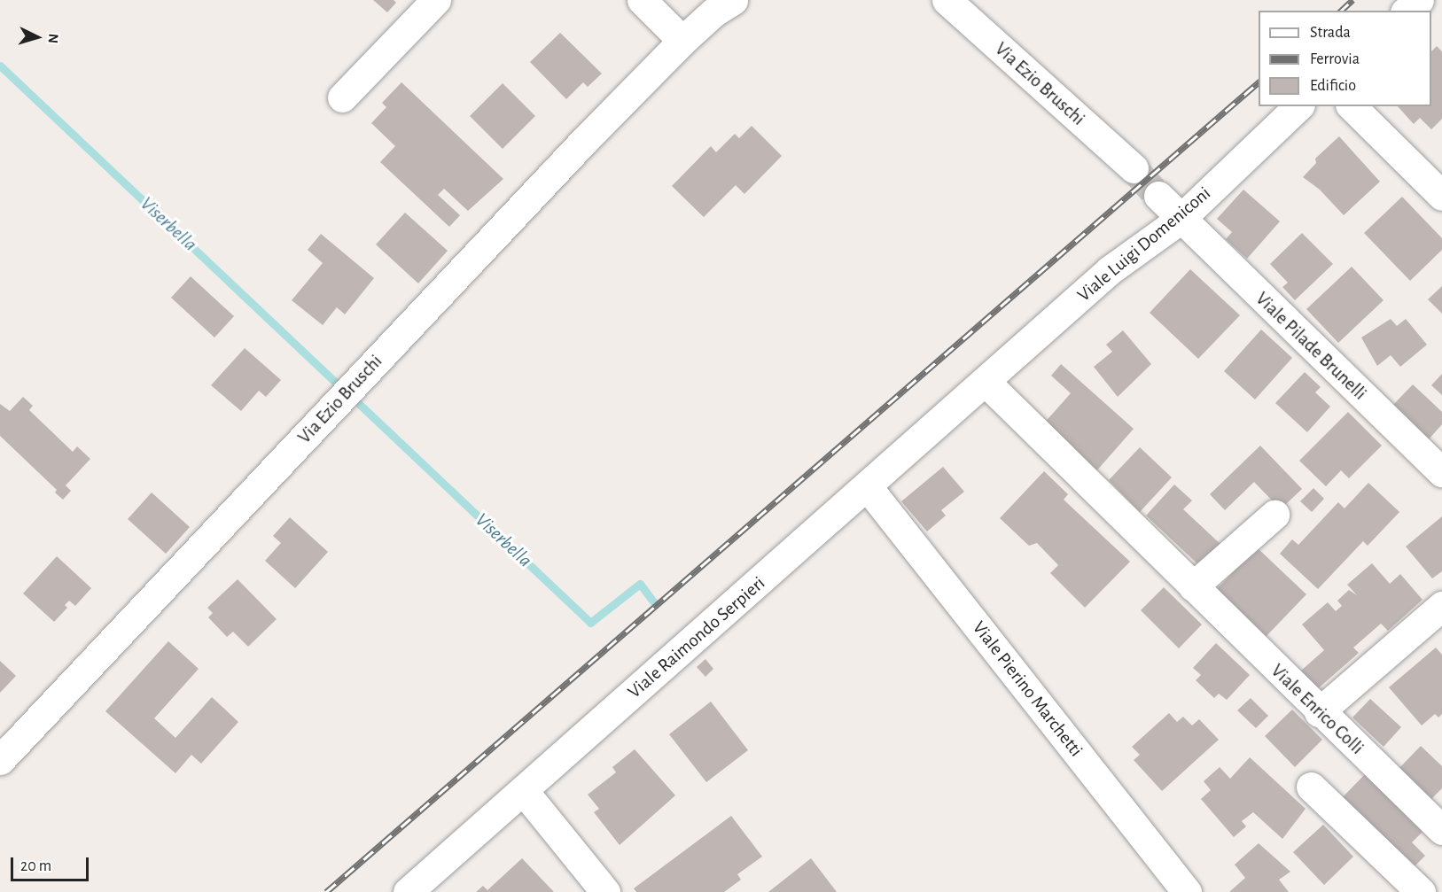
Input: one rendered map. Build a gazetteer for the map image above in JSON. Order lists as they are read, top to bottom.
{
  "streets": {
    "street": [
      "Via Ezio Bruschi",
      "Viale Luigi Domeniconi",
      "Viale Pilade Brunelli",
      "Viale Raimondo Serpieri",
      "Viale Pierino Marchetti",
      "Viale Enrico Colli"
    ]
  },
  "crossings": [
    ["Viale Luigi Domeniconi", "Viale Pilade Brunelli"],
    ["Viale Luigi Domeniconi", "Viale Raimondo Serpieri"],
    ["Viale Luigi Domeniconi", "Viale Enrico Colli"],
    ["Viale Raimondo Serpieri", "Viale Pierino Marchetti"],
    ["Viale Raimondo Serpieri", "Viale Enrico Colli"]
  ],
  "water": ["Viserbella"],
  "legend": ["Strada", "Ferrovia", "Edificio"],
  "scale_bar": "20 m",
  "north": "right"
}
